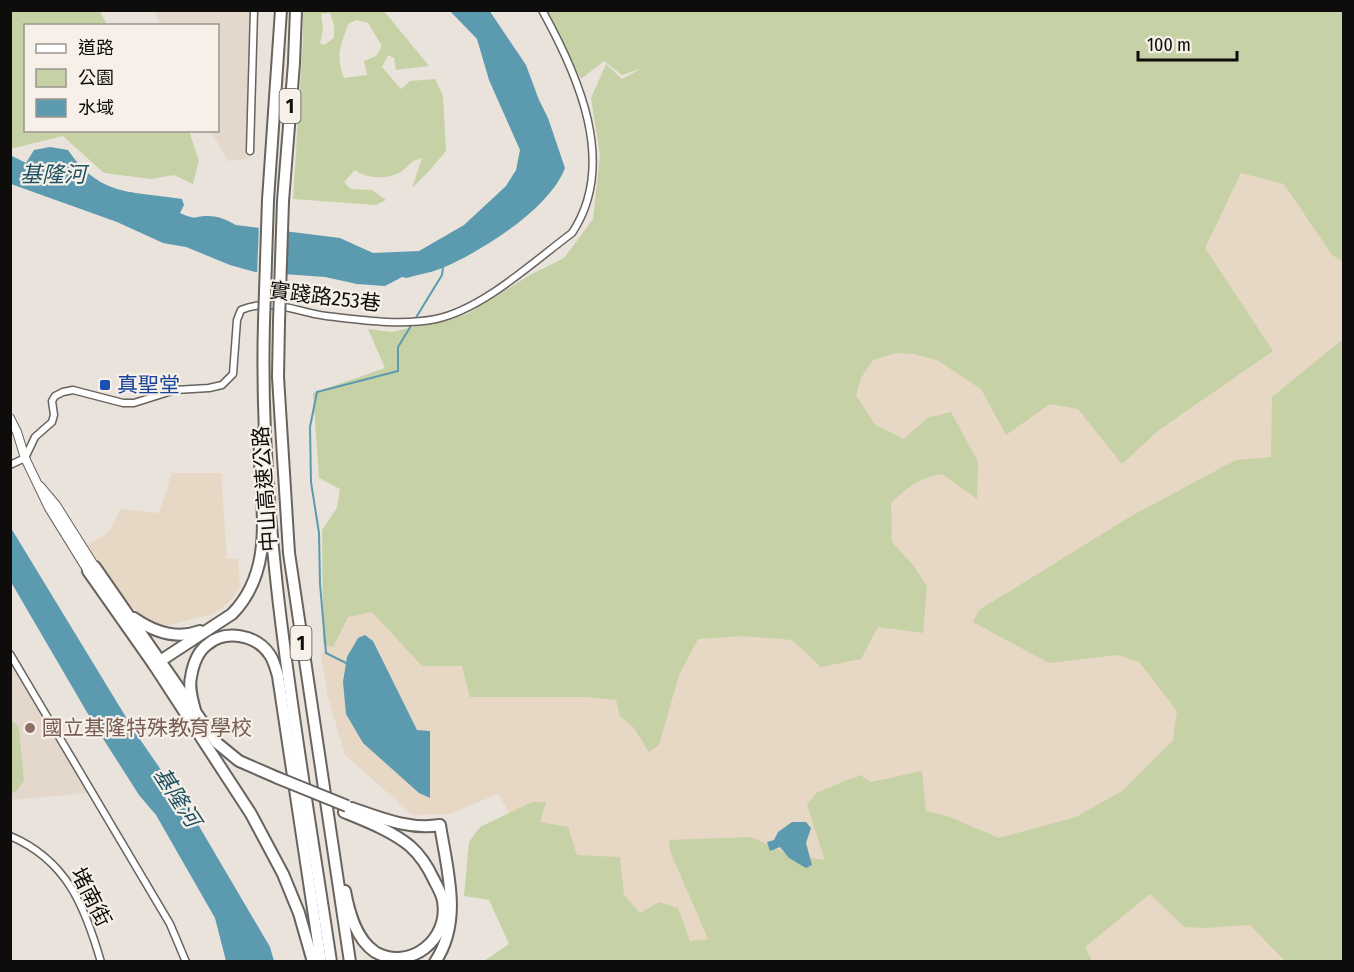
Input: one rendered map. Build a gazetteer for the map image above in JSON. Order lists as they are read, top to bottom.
{
  "streets": {
    "highway": ["1", "中山高速公路"],
    "street": ["實踐路253巷", "堵南街"]
  },
  "water": ["基隆河"],
  "places": {
    "transit": ["真聖堂"],
    "other": ["國立基隆特殊教育學校"]
  },
  "legend": ["道路", "公園", "水域"],
  "scale_bar": "100 m"
}
